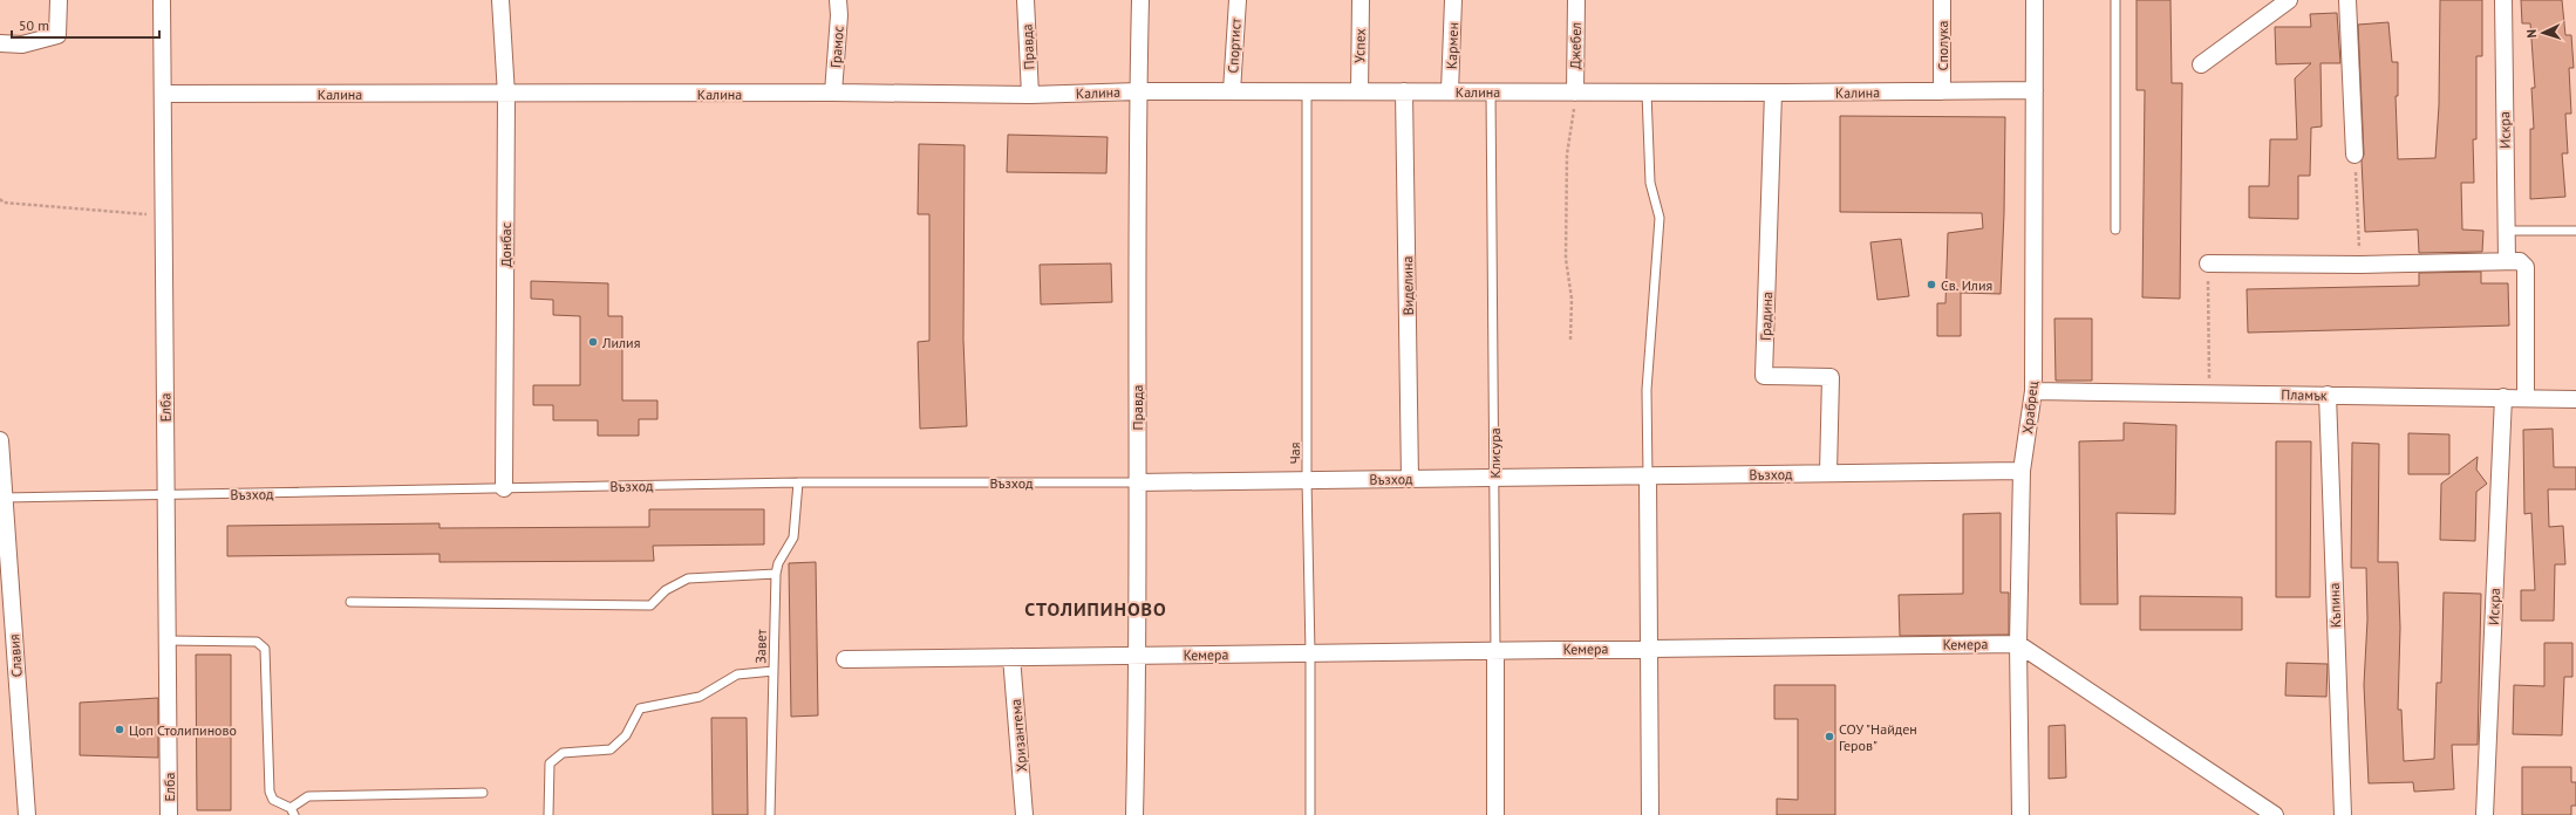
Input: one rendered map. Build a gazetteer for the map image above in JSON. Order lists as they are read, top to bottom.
{
  "streets": {
    "street": [
      "Спортист",
      "Успех",
      "Кармен",
      "Джебел",
      "Сполука",
      "Грамос",
      "Правда",
      "Калина",
      "Искра",
      "Донбас",
      "Виделина",
      "Градина",
      "Пламък",
      "Елба",
      "Храбрец",
      "Клисура",
      "Възход",
      "Къпина",
      "Кемера",
      "Славия",
      "Хризантема"
    ],
    "lane": ["Чая", "Завет"]
  },
  "crossings": [
    ["Спортист", "Калина"],
    ["Успех", "Калина"],
    ["Кармен", "Калина"],
    ["Джебел", "Калина"],
    ["Сполука", "Калина"],
    ["Грамос", "Калина"],
    ["Правда", "Калина"],
    ["Правда", "Възход"],
    ["Правда", "Кемера"],
    ["Калина", "Донбас"],
    ["Калина", "Виделина"],
    ["Калина", "Градина"],
    ["Калина", "Елба"],
    ["Калина", "Храбрец"],
    ["Калина", "Чая"],
    ["Калина", "Клисура"],
    ["Искра", "Пламък"],
    ["Донбас", "Възход"],
    ["Виделина", "Възход"],
    ["Градина", "Възход"],
    ["Пламък", "Храбрец"],
    ["Пламък", "Къпина"],
    ["Елба", "Възход"],
    ["Храбрец", "Възход"],
    ["Храбрец", "Кемера"],
    ["Чая", "Възход"],
    ["Чая", "Кемера"],
    ["Клисура", "Възход"],
    ["Клисура", "Кемера"],
    ["Възход", "Завет"],
    ["Възход", "Славия"],
    ["Кемера", "Хризантема"]
  ],
  "districts": ["СТОЛИПИНОВО"],
  "places": [
    "Св. Илия",
    "Лилия",
    "Цоп Столипиново",
    "СОУ \"Найден Геров\""
  ],
  "scale_bar": "50 m",
  "north": "left"
}
